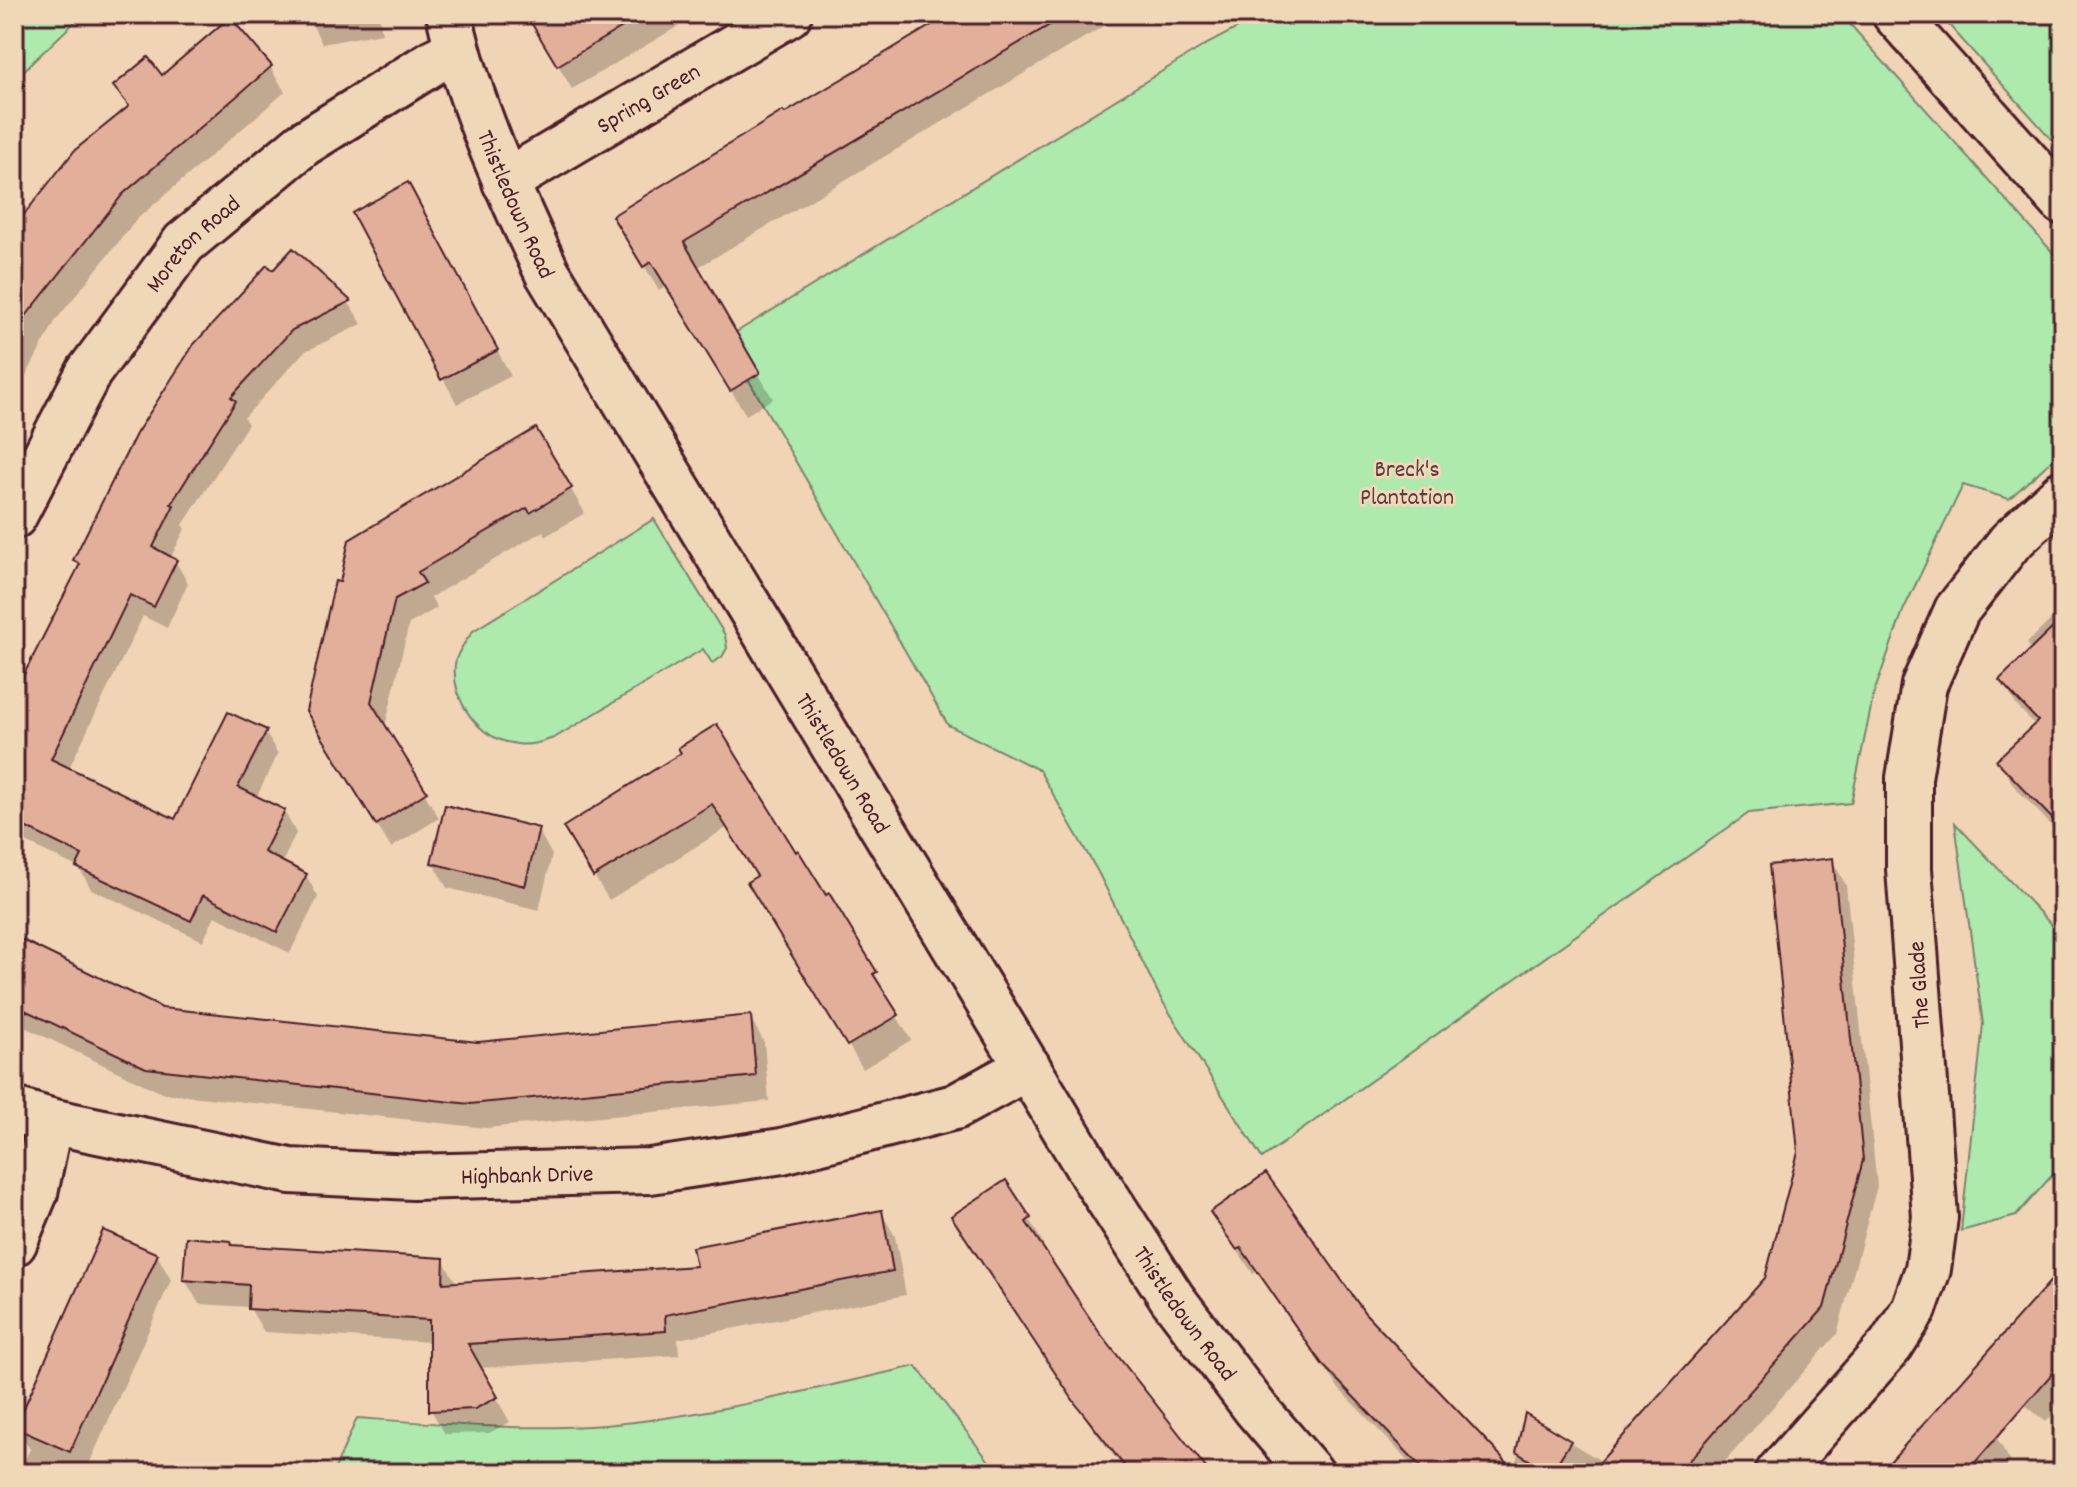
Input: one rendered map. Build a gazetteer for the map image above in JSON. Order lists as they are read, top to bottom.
{
  "streets": {
    "street": [
      "Spring Green",
      "Thistledown Road",
      "Moreton Road",
      "The Glade",
      "Highbank Drive"
    ]
  },
  "crossings": [
    ["Spring Green", "Thistledown Road"],
    ["Thistledown Road", "Moreton Road"],
    ["Thistledown Road", "Highbank Drive"]
  ],
  "parks": ["Breck's Plantation"]
}
